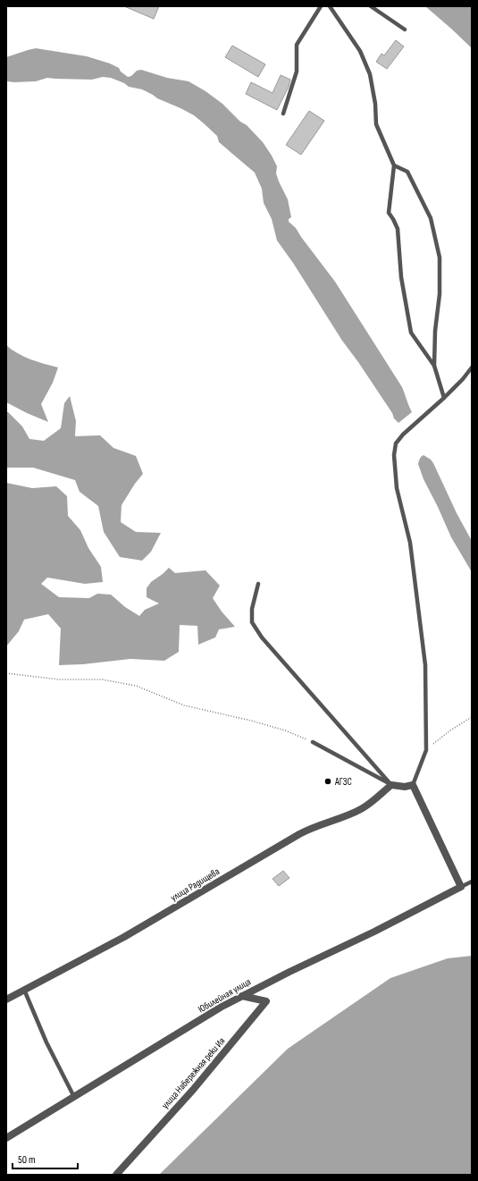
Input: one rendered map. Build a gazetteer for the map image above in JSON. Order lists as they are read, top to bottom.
{
  "streets": {
    "street": ["улица Радищева", "Юбилейная улица", "улица Набережная реки Ия"]
  },
  "crossings": [
    ["Юбилейная улица", "улица Набережная реки Ия"]
  ],
  "places": ["АГЗС"],
  "scale_bar": "50 m"
}
